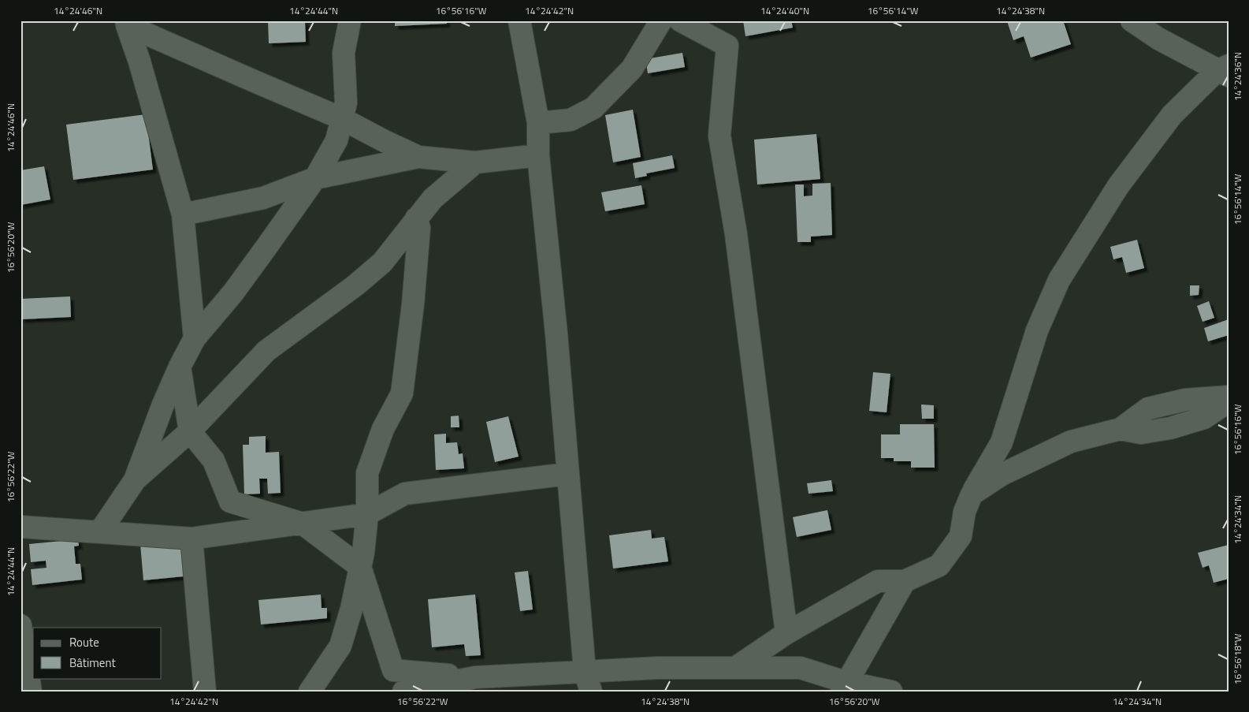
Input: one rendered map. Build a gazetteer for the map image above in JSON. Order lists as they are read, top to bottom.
{
  "legend": ["Route", "Bâtiment"],
  "coordinates": [
    "14°24'46\"N",
    "14°24'44\"N",
    "16°56'16\"W",
    "14°24'42\"N",
    "14°24'40\"N",
    "16°56'14\"W",
    "14°24'38\"N",
    "14°24'36\"N",
    "16°56'20\"W",
    "16°56'22\"W",
    "14°24'34\"N",
    "16°56'18\"W"
  ]
}
